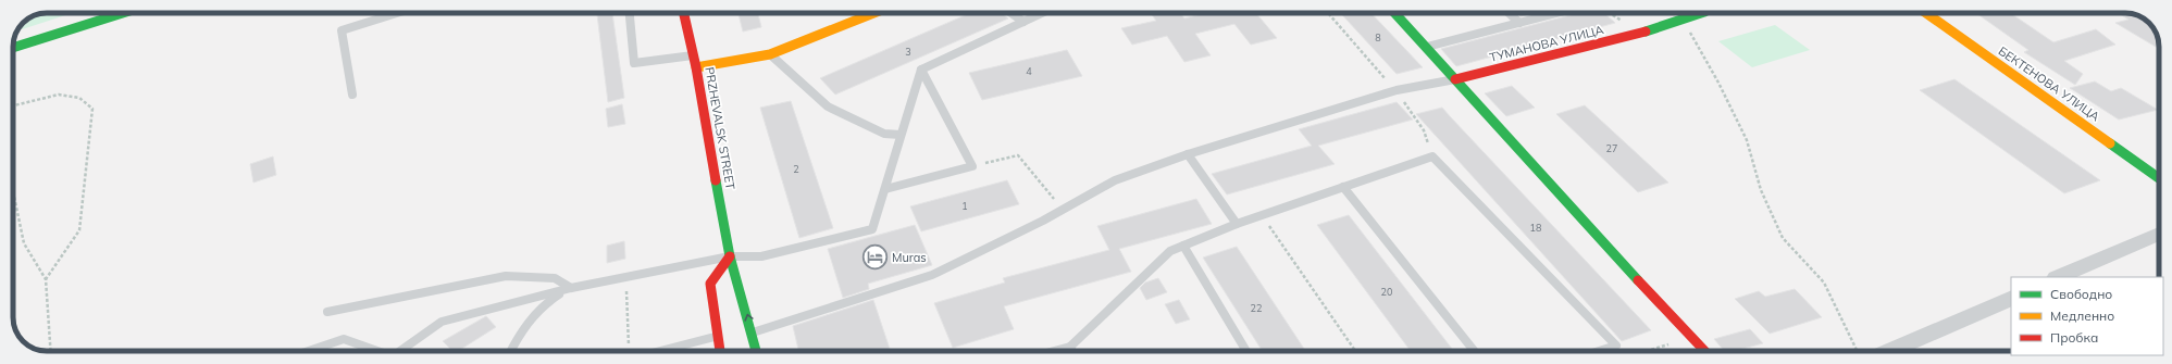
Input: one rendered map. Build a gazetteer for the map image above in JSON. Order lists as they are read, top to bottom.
{
  "streets": {
    "street": ["ТУМАНОВА УЛИЦА", "БЕКТЕНОВА УЛИЦА", "PRZHEVALSK STREET"]
  },
  "places": {
    "hotel": ["Muras"]
  },
  "house_numbers": [
    "8",
    "3",
    "4",
    "27",
    "2",
    "1",
    "18",
    "20",
    "22"
  ],
  "legend": ["Свободно", "Медленно", "Пробка"]
}
